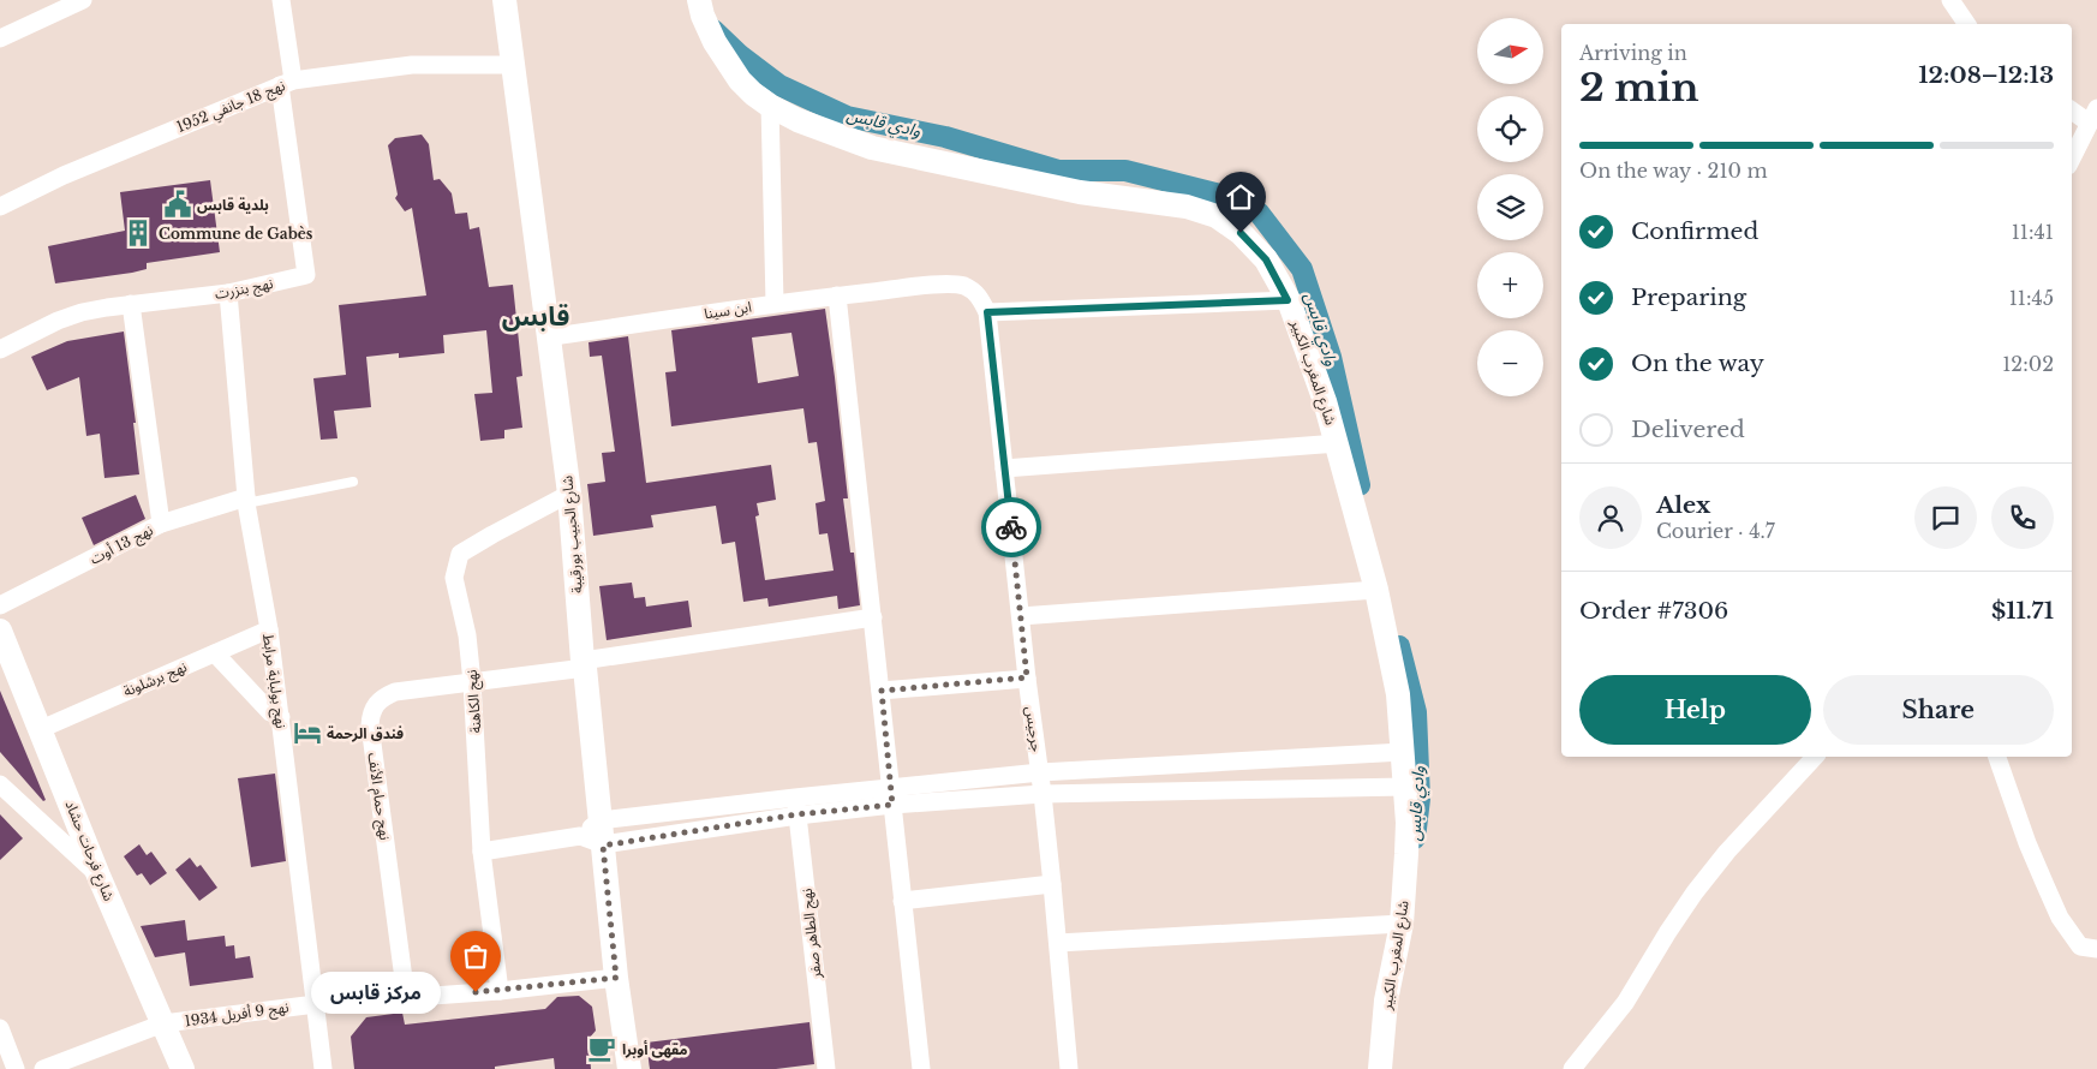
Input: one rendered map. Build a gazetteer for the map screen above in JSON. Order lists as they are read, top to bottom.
{
  "streets": {
    "street": [
      "نهج 18 جانفي 1952",
      "نهج بنزرت",
      "ابن سينا",
      "شارع المغرب الكبير",
      "شارع الحبيب بورقيبة",
      "نهج 13 أوت",
      "نهج برشلونة",
      "نهج بولبابة مرابط",
      "نهج الكاهنة",
      "جرجيس",
      "نهج حمام الأنف",
      "شارع فرحات حشاد",
      "نهج الطاهر صفر",
      "نهج 9 أفريل 1934"
    ]
  },
  "crossings": [
    ["نهج 18 جانفي 1952", "نهج بنزرت"],
    ["نهج 18 جانفي 1952", "شارع الحبيب بورقيبة"],
    ["نهج بنزرت", "نهج بولبابة مرابط"],
    ["ابن سينا", "شارع الحبيب بورقيبة"],
    ["ابن سينا", "جرجيس"],
    ["شارع الحبيب بورقيبة", "نهج الكاهنة"],
    ["شارع الحبيب بورقيبة", "نهج حمام الأنف"],
    ["شارع الحبيب بورقيبة", "نهج 9 أفريل 1934"],
    ["نهج 13 أوت", "نهج بولبابة مرابط"],
    ["نهج برشلونة", "نهج بولبابة مرابط"],
    ["نهج برشلونة", "شارع فرحات حشاد"],
    ["نهج بولبابة مرابط", "نهج 9 أفريل 1934"],
    ["نهج الكاهنة", "نهج حمام الأنف"],
    ["نهج الكاهنة", "نهج 9 أفريل 1934"],
    ["نهج حمام الأنف", "نهج 9 أفريل 1934"],
    ["شارع فرحات حشاد", "نهج 9 أفريل 1934"]
  ],
  "districts": ["قابس"],
  "water": ["وادي قابس"],
  "places": {
    "public building": ["بلدية قابس"],
    "building": ["Commune de Gabès"],
    "hotel": ["فندق الرحمة"],
    "other": ["مركز قابس"],
    "cafe": ["مقهى أوبرا"]
  },
  "north": "right",
  "page": {
    "map_buttons": ["+", "−"],
    "heading": ["2 min", "Arriving in", "12:08–12:13"],
    "panel": [
      "Alex",
      "Courier · 4.7",
      "Order #7306",
      "$11.71"
    ],
    "bar": "On the way · 210 m",
    "list": [
      ["Confirmed", "11:41"],
      ["Preparing", "11:45"],
      ["On the way", "12:02"],
      "Delivered"
    ],
    "buttons": ["Help", "Share"],
    "bubble": "مركز قابس"
  }
}
